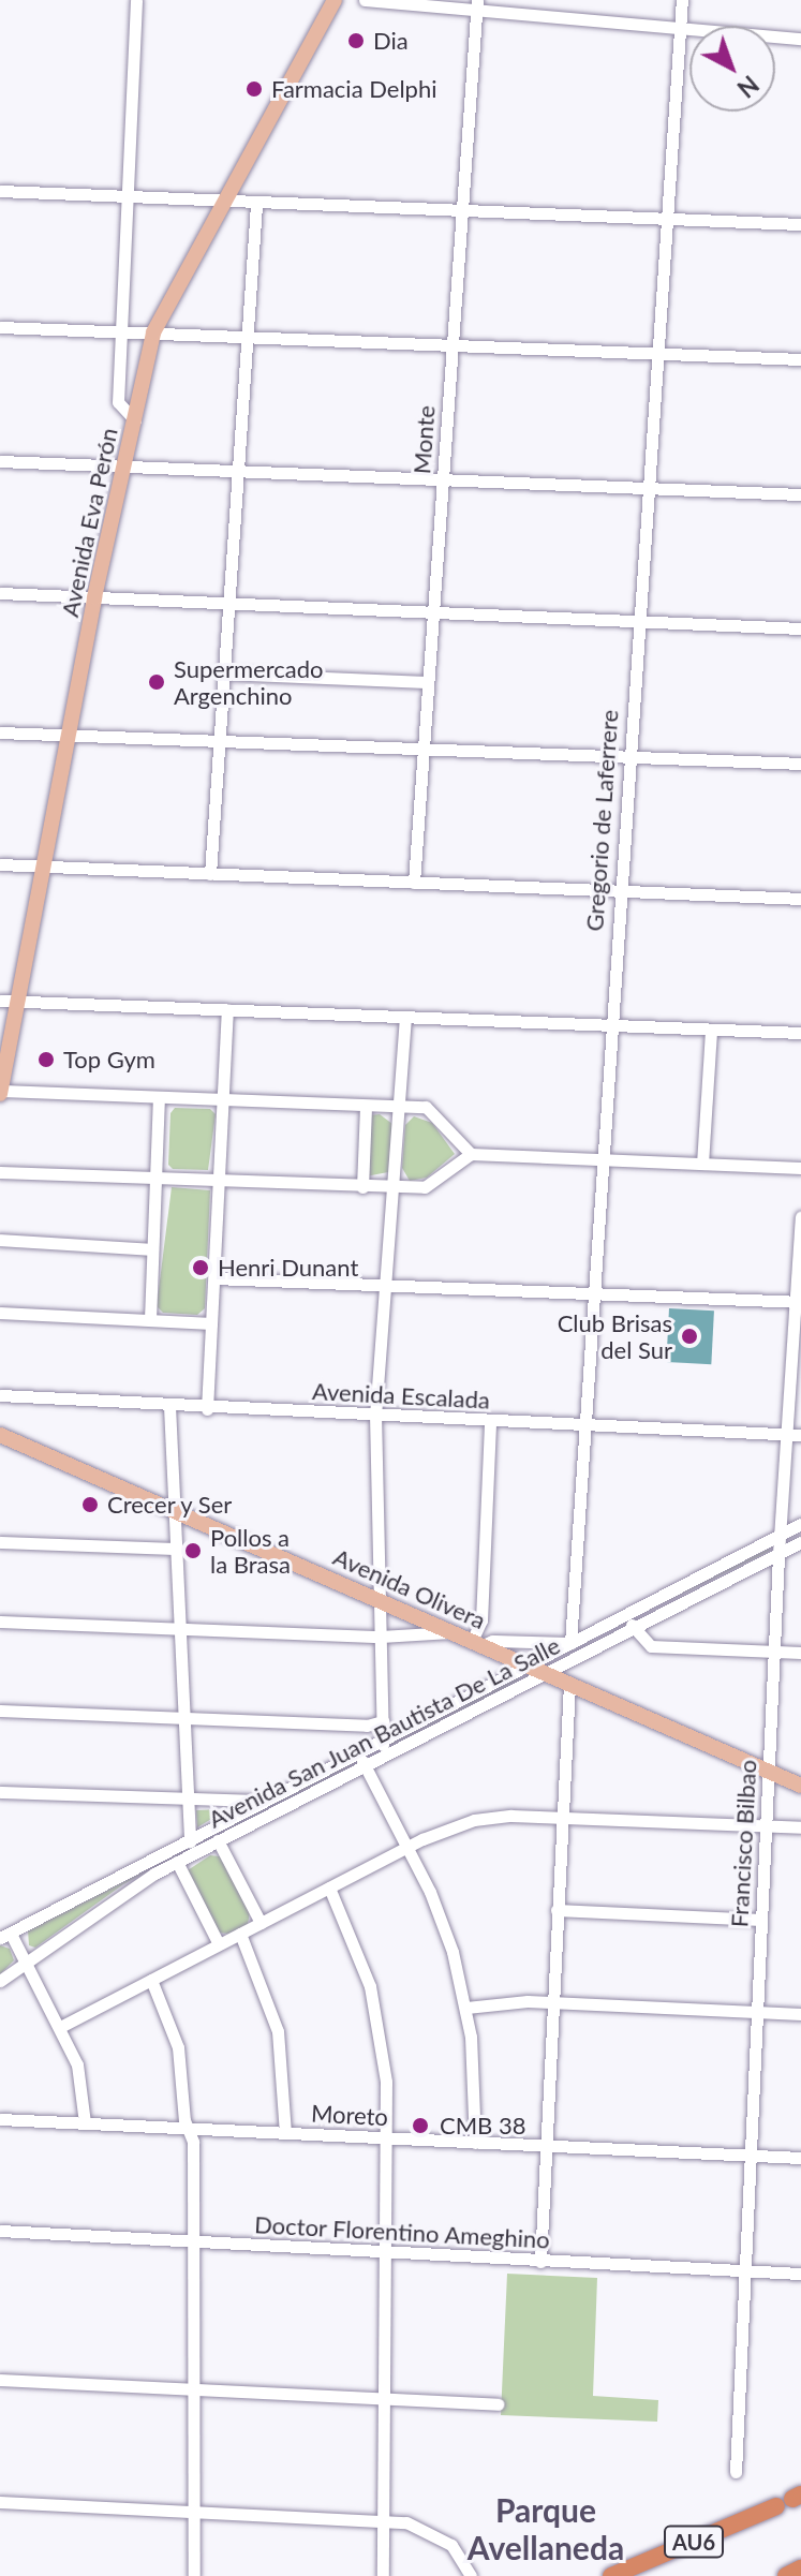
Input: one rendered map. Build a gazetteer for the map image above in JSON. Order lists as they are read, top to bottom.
{
  "streets": {
    "highway": ["AU6"],
    "main road": ["Avenida Eva Perón", "Avenida Olivera"],
    "street": [
      "Monte",
      "Gregorio de Laferrere",
      "Avenida Escalada",
      "Avenida San Juan Bautista De La Salle",
      "Francisco Bilbao",
      "Moreto",
      "Doctor Florentino Ameghino"
    ]
  },
  "crossings": [
    ["Gregorio de Laferrere", "Avenida Escalada"],
    ["Gregorio de Laferrere", "Avenida San Juan Bautista De La Salle"],
    ["Avenida Escalada", "Francisco Bilbao"],
    ["Avenida Olivera", "Avenida San Juan Bautista De La Salle"],
    ["Avenida Olivera", "Francisco Bilbao"],
    ["Avenida San Juan Bautista De La Salle", "Francisco Bilbao"],
    ["Francisco Bilbao", "Moreto"],
    ["Francisco Bilbao", "Doctor Florentino Ameghino"]
  ],
  "districts": ["Parque Avellaneda"],
  "places": [
    "Dia",
    "Farmacia Delphi",
    "Supermercado Argenchino",
    "Top Gym",
    "Henri Dunant",
    "Club Brisas del Sur",
    "Crecer y Ser",
    "Pollos a la Brasa",
    "CMB 38"
  ],
  "north": "bottom right"
}
